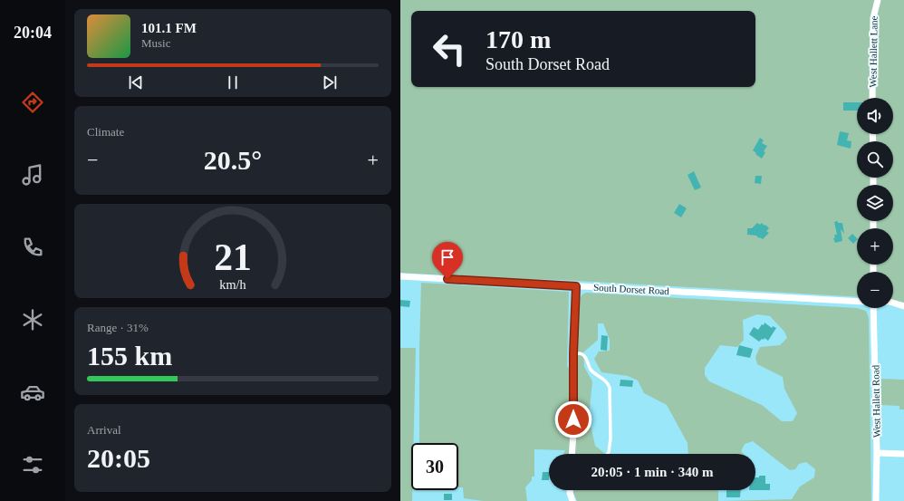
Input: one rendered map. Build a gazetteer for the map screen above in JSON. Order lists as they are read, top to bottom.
{
  "streets": {
    "street": ["West Hallett Lane", "South Dorset Road", "West Hallett Road"]
  },
  "page": {
    "tabs": "20:04",
    "turn": ["170 m", "South Dorset Road"],
    "song": ["101.1 FM", "Music"],
    "map_buttons": ["+", "−"],
    "tile": [
      "Climate",
      ["Range · 31%", "155 km"],
      ["Arrival", "20:05"]
    ],
    "heat": ["−", "20.5°", "+"],
    "limit": "30",
    "trip": "20:05 · 1 min · 340 m",
    "gauge": ["21", "km/h"]
  }
}
